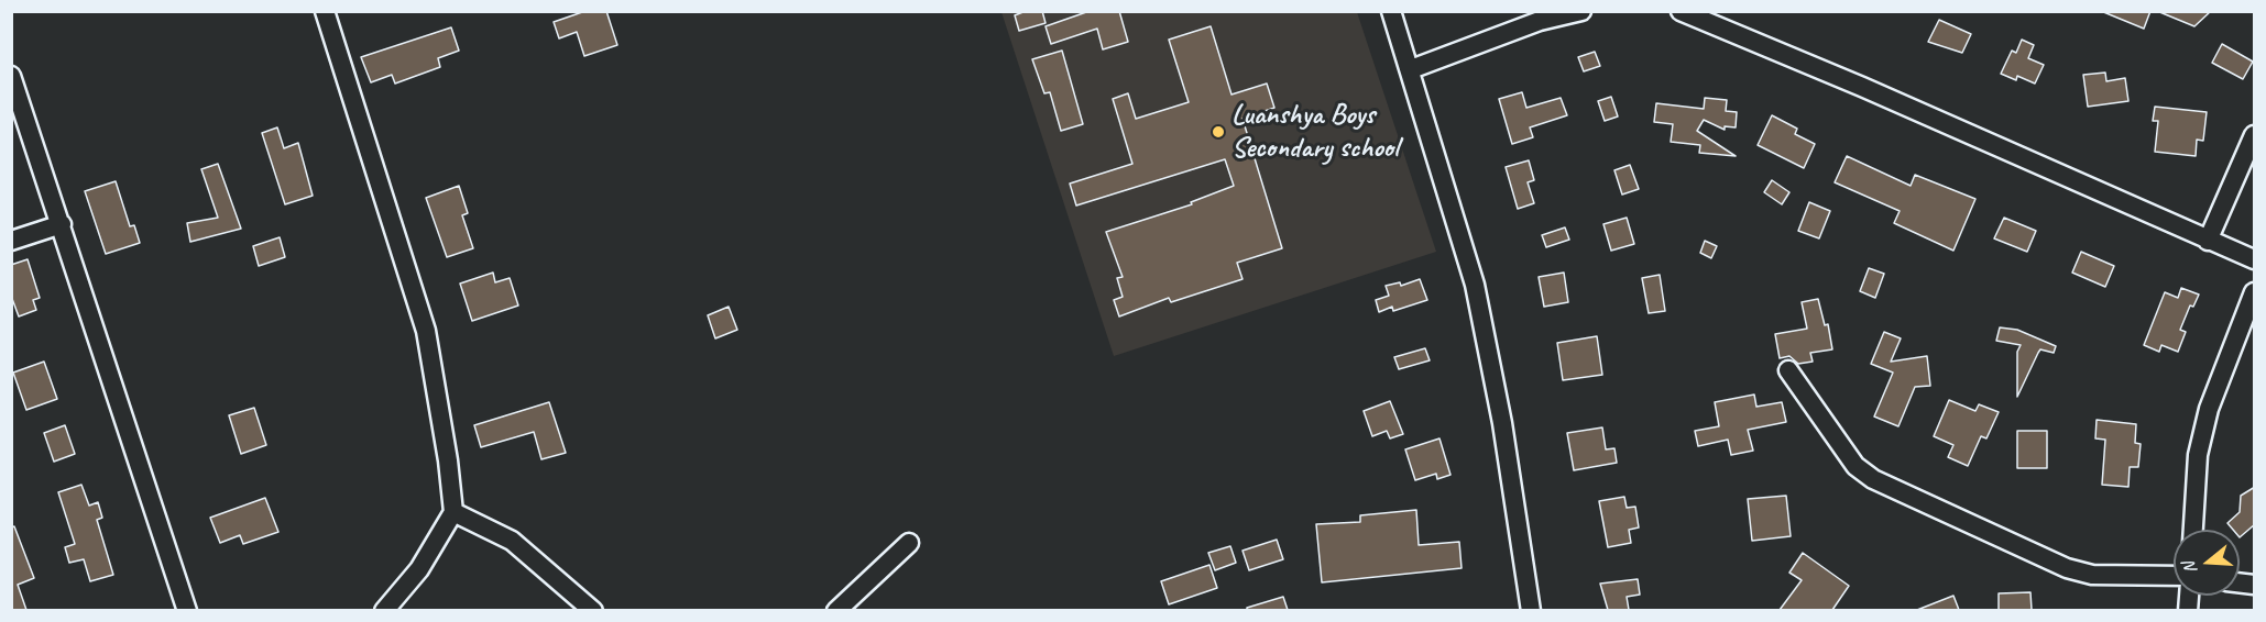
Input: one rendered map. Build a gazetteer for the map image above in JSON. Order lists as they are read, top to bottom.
{
  "places": ["Luanshya Boys Secondary school"],
  "north": "left"
}
